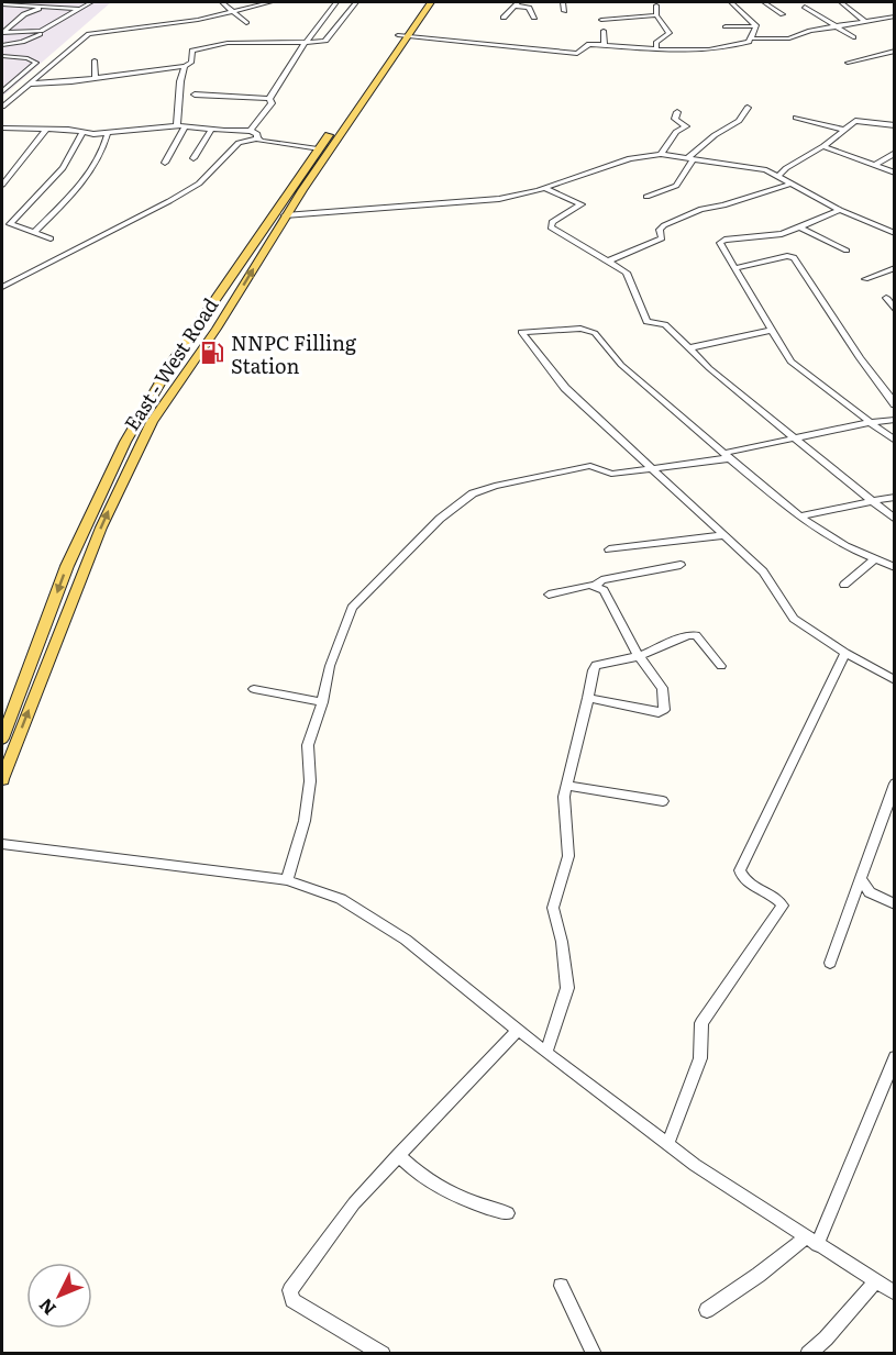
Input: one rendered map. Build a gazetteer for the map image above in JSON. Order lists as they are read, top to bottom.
{
  "streets": {
    "main road": ["East - West Road"]
  },
  "places": {
    "fuel station": ["NNPC Filling Station"]
  },
  "north": "bottom left"
}
